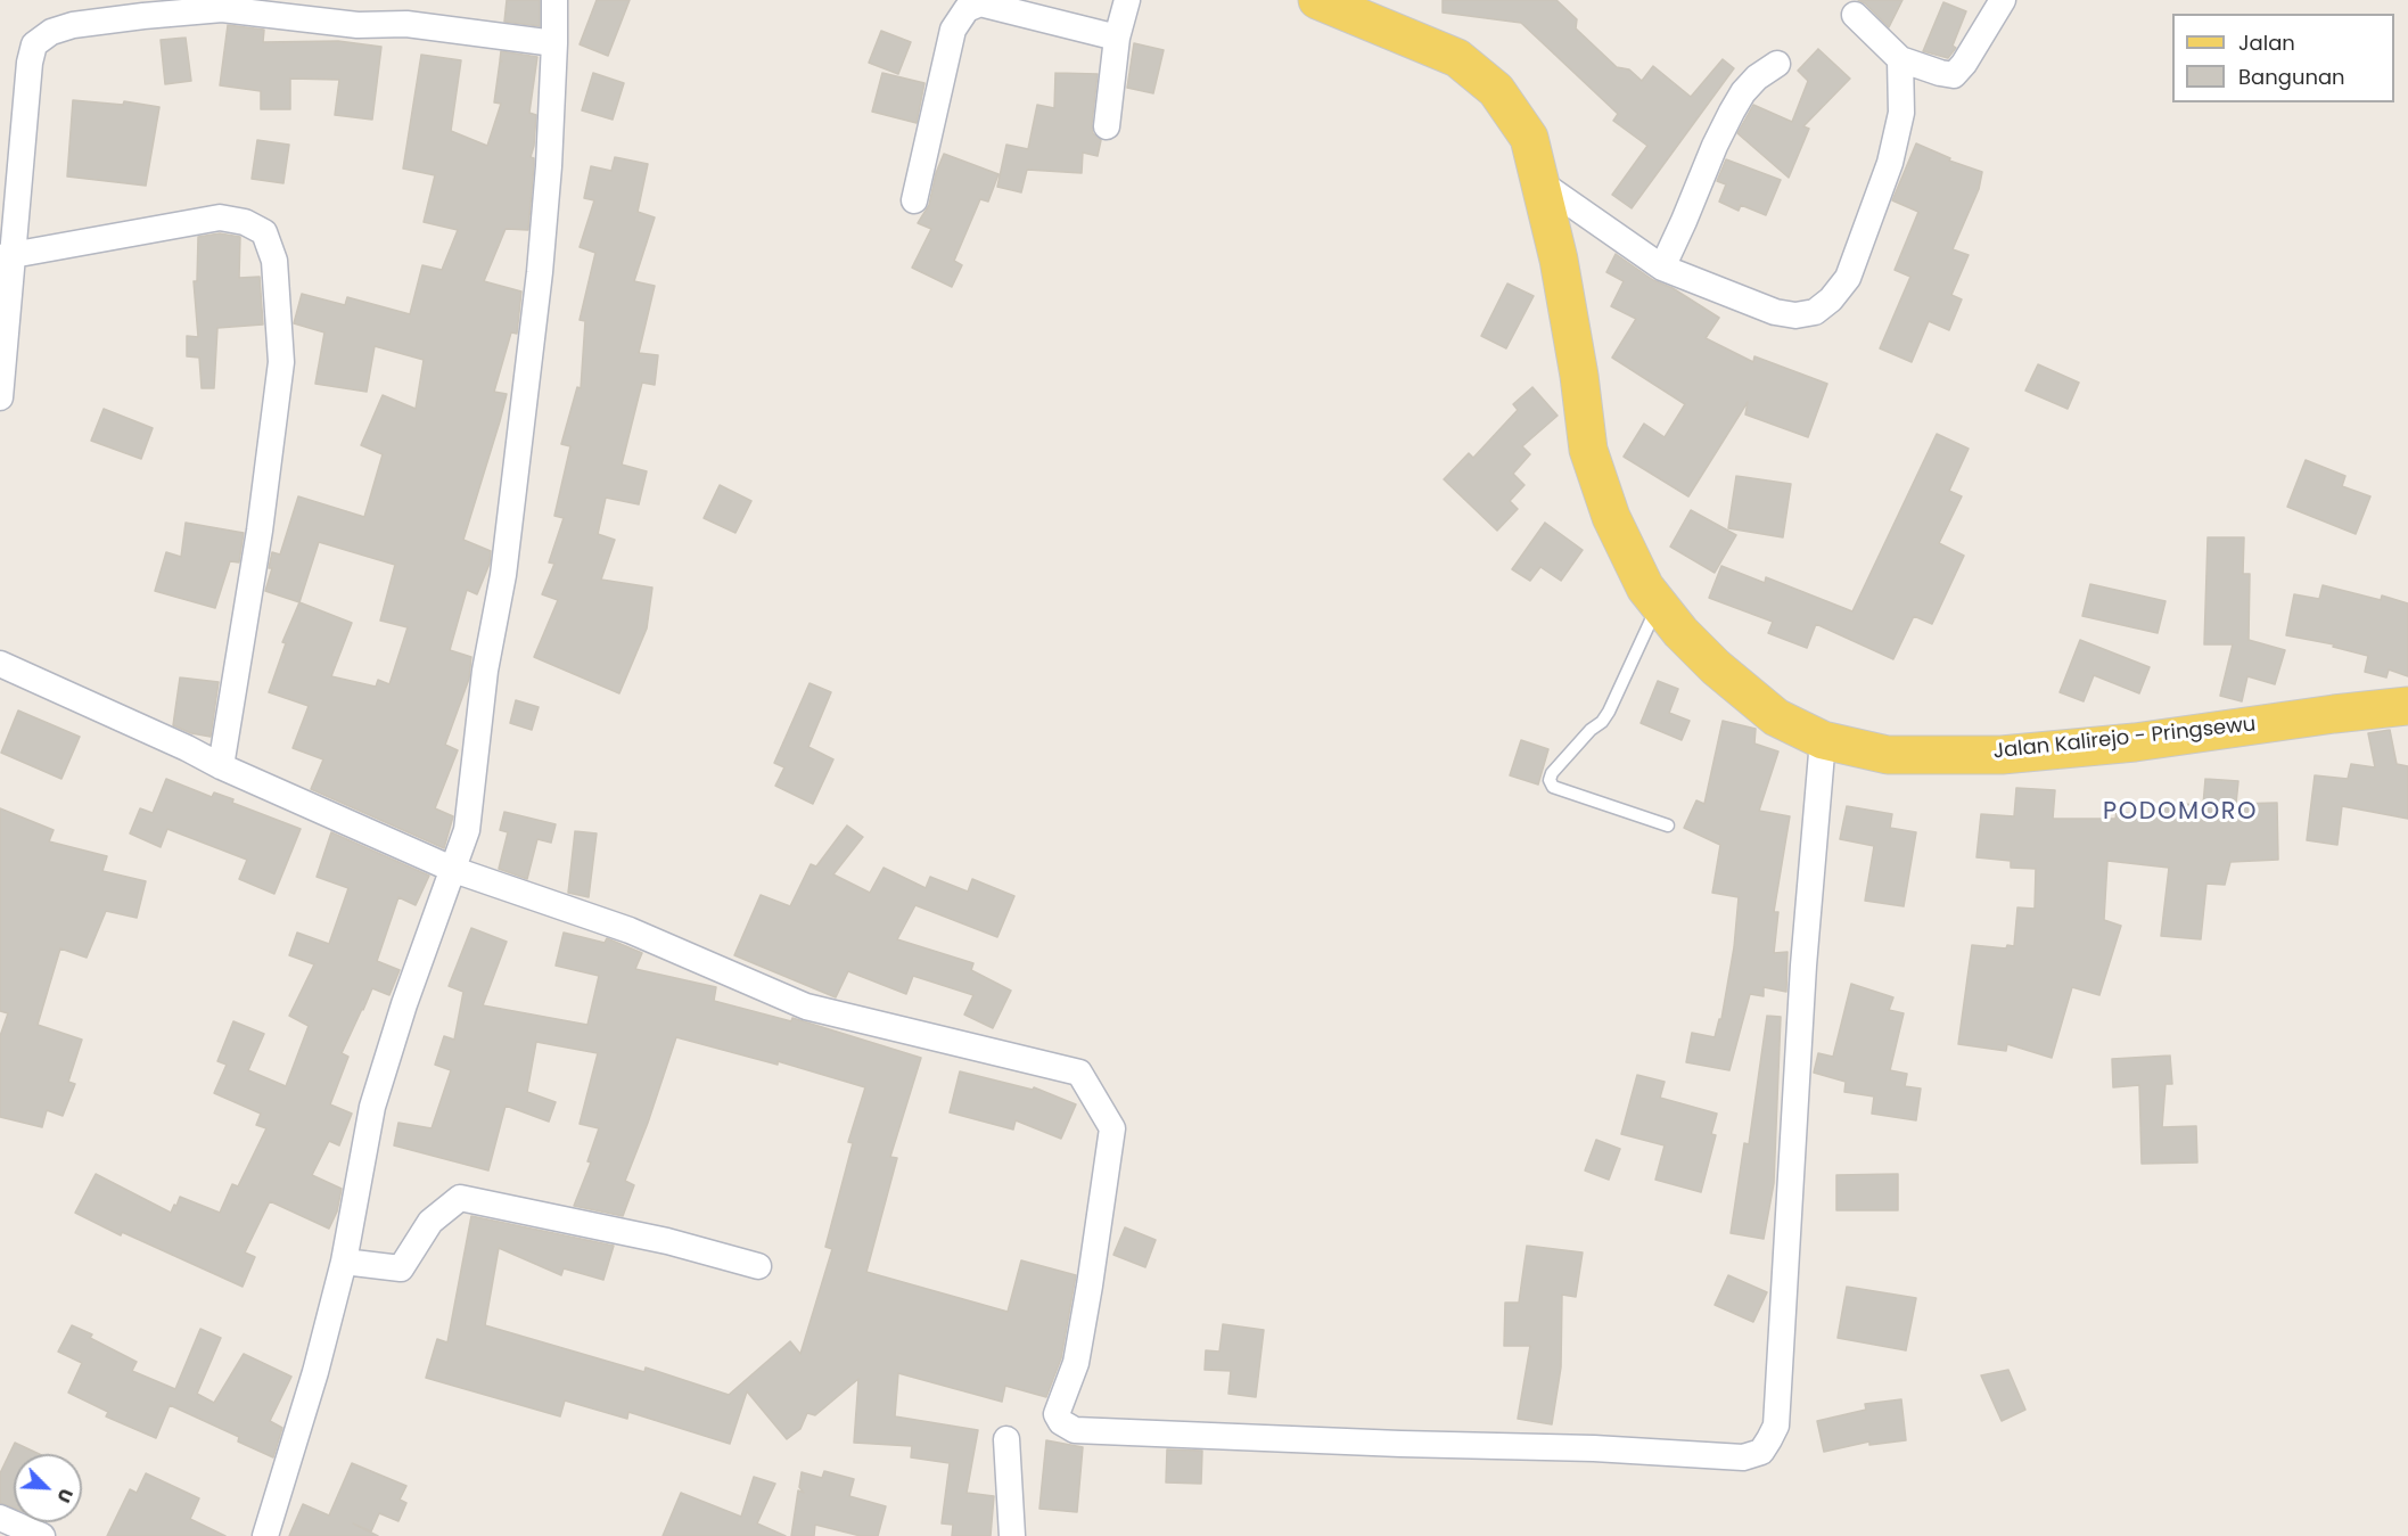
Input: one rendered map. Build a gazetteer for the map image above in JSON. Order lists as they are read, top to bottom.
{
  "streets": {
    "main road": ["Jalan Kalirejo - Pringsewu"]
  },
  "districts": ["PODOMORO"],
  "legend": ["Jalan", "Bangunan"],
  "north": "bottom right"
}
